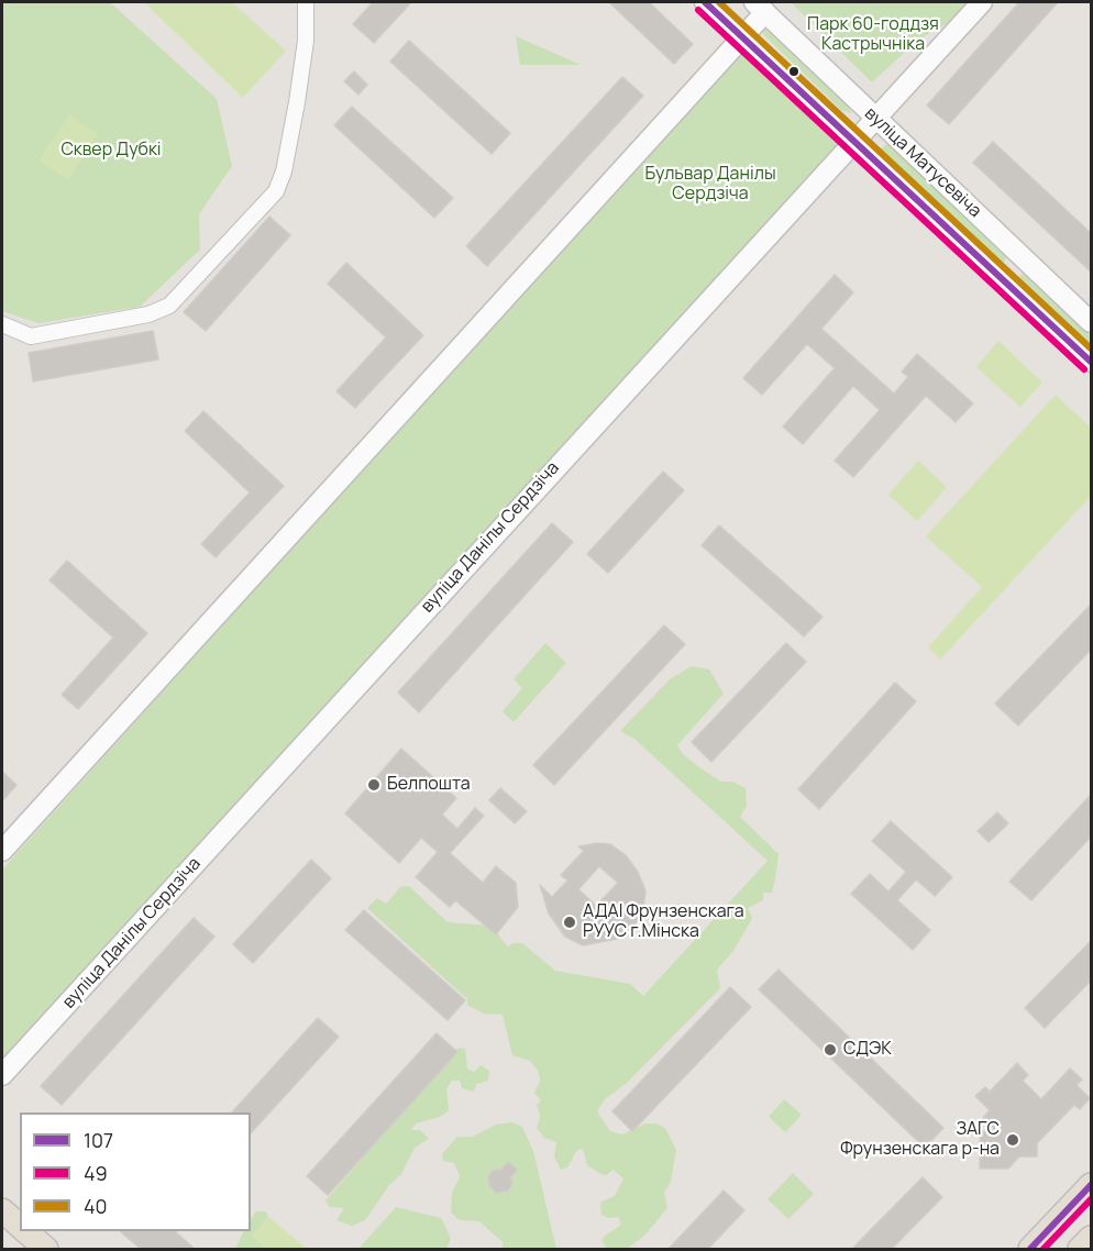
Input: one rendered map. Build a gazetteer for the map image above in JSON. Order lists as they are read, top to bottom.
{
  "streets": {
    "street": ["вуліца Матусевіча", "вуліца Данілы Сердзіча"]
  },
  "crossings": [
    ["вуліца Матусевіча", "вуліца Данілы Сердзіча"]
  ],
  "parks": ["Парк 60-годдзя Кастрычніка", "Сквер Дубкі", "Бульвар Данілы Сердзіча"],
  "places": [
    "Белпошта",
    "АДАІ Фрунзенскага РУУС г.Мінска",
    "СДЭК",
    "ЗАГС Фрунзенскага р-на"
  ],
  "lines": ["transit line 107", "transit line 40", "transit line 49"],
  "legend": ["107", "49", "40"]
}
